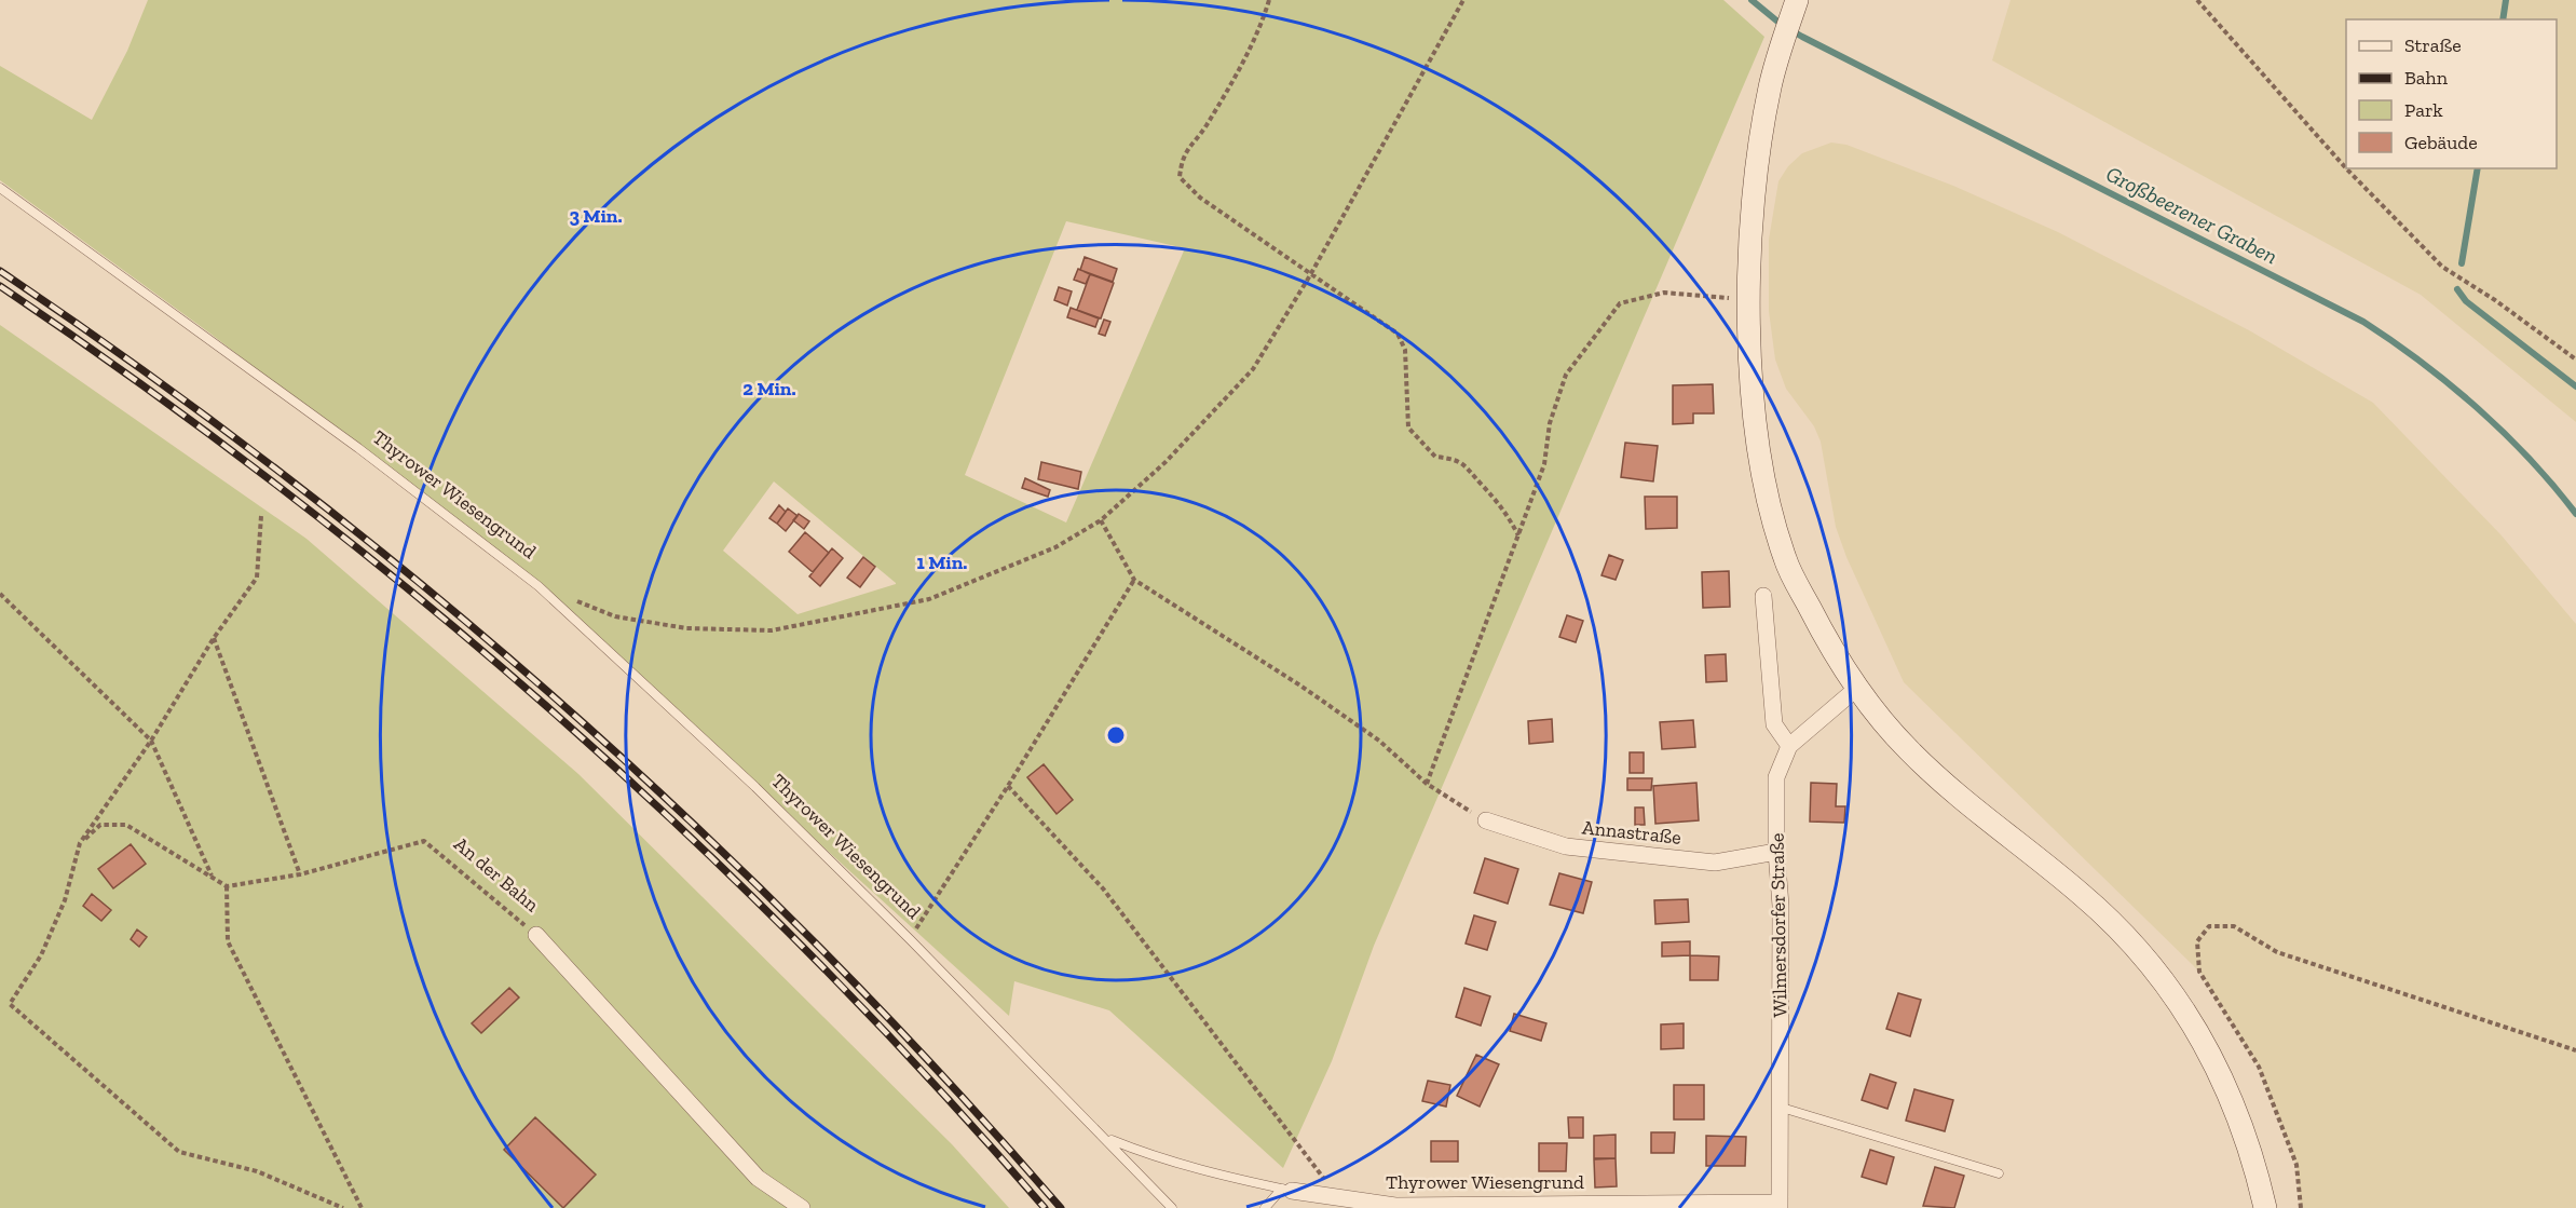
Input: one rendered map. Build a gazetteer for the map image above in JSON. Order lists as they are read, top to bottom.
{
  "streets": {
    "street": [
      "Thyrower Wiesengrund",
      "Annastraße",
      "An der Bahn",
      "Wilmersdorfer Straße"
    ]
  },
  "crossings": [
    ["Thyrower Wiesengrund", "Wilmersdorfer Straße"],
    ["Annastraße", "Wilmersdorfer Straße"]
  ],
  "water": ["Großbeerener Graben"],
  "legend": [
    "Straße",
    "Bahn",
    "Park",
    "Gebäude"
  ],
  "rings": ["3 Min.", "2 Min.", "1 Min."]
}
